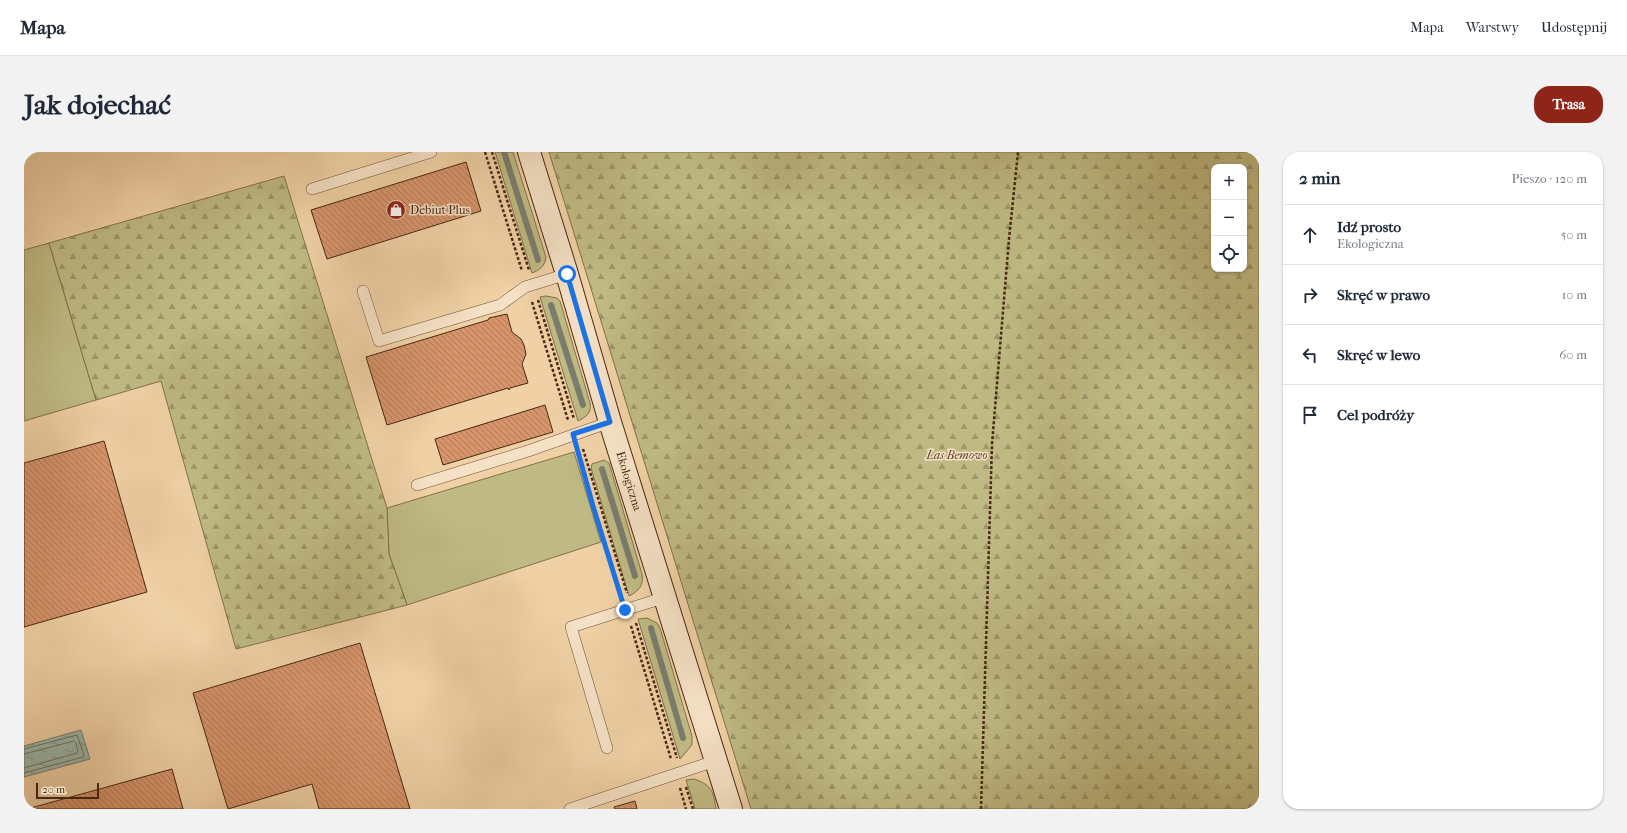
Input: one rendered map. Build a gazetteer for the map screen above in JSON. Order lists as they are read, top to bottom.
{
  "streets": {
    "street": ["Ekologiczna"]
  },
  "parks": ["Las Bemowo"],
  "places": {
    "shop": ["Debiut Plus"]
  },
  "scale_bar": "20 m",
  "page": {
    "header": "Mapa",
    "nav": ["Mapa", "Warstwy", "Udostępnij"],
    "buttons": "Trasa",
    "title": "Jak dojechać",
    "heading": ["2 min", "Pieszo · 120 m"],
    "map_buttons": ["+", "−"],
    "list": [
      ["Idź prosto", "Ekologiczna", "50 m"],
      ["Skręć w prawo", "10 m"],
      ["Skręć w lewo", "60 m"],
      "Cel podróży"
    ],
    "scale": "20 m"
  }
}
